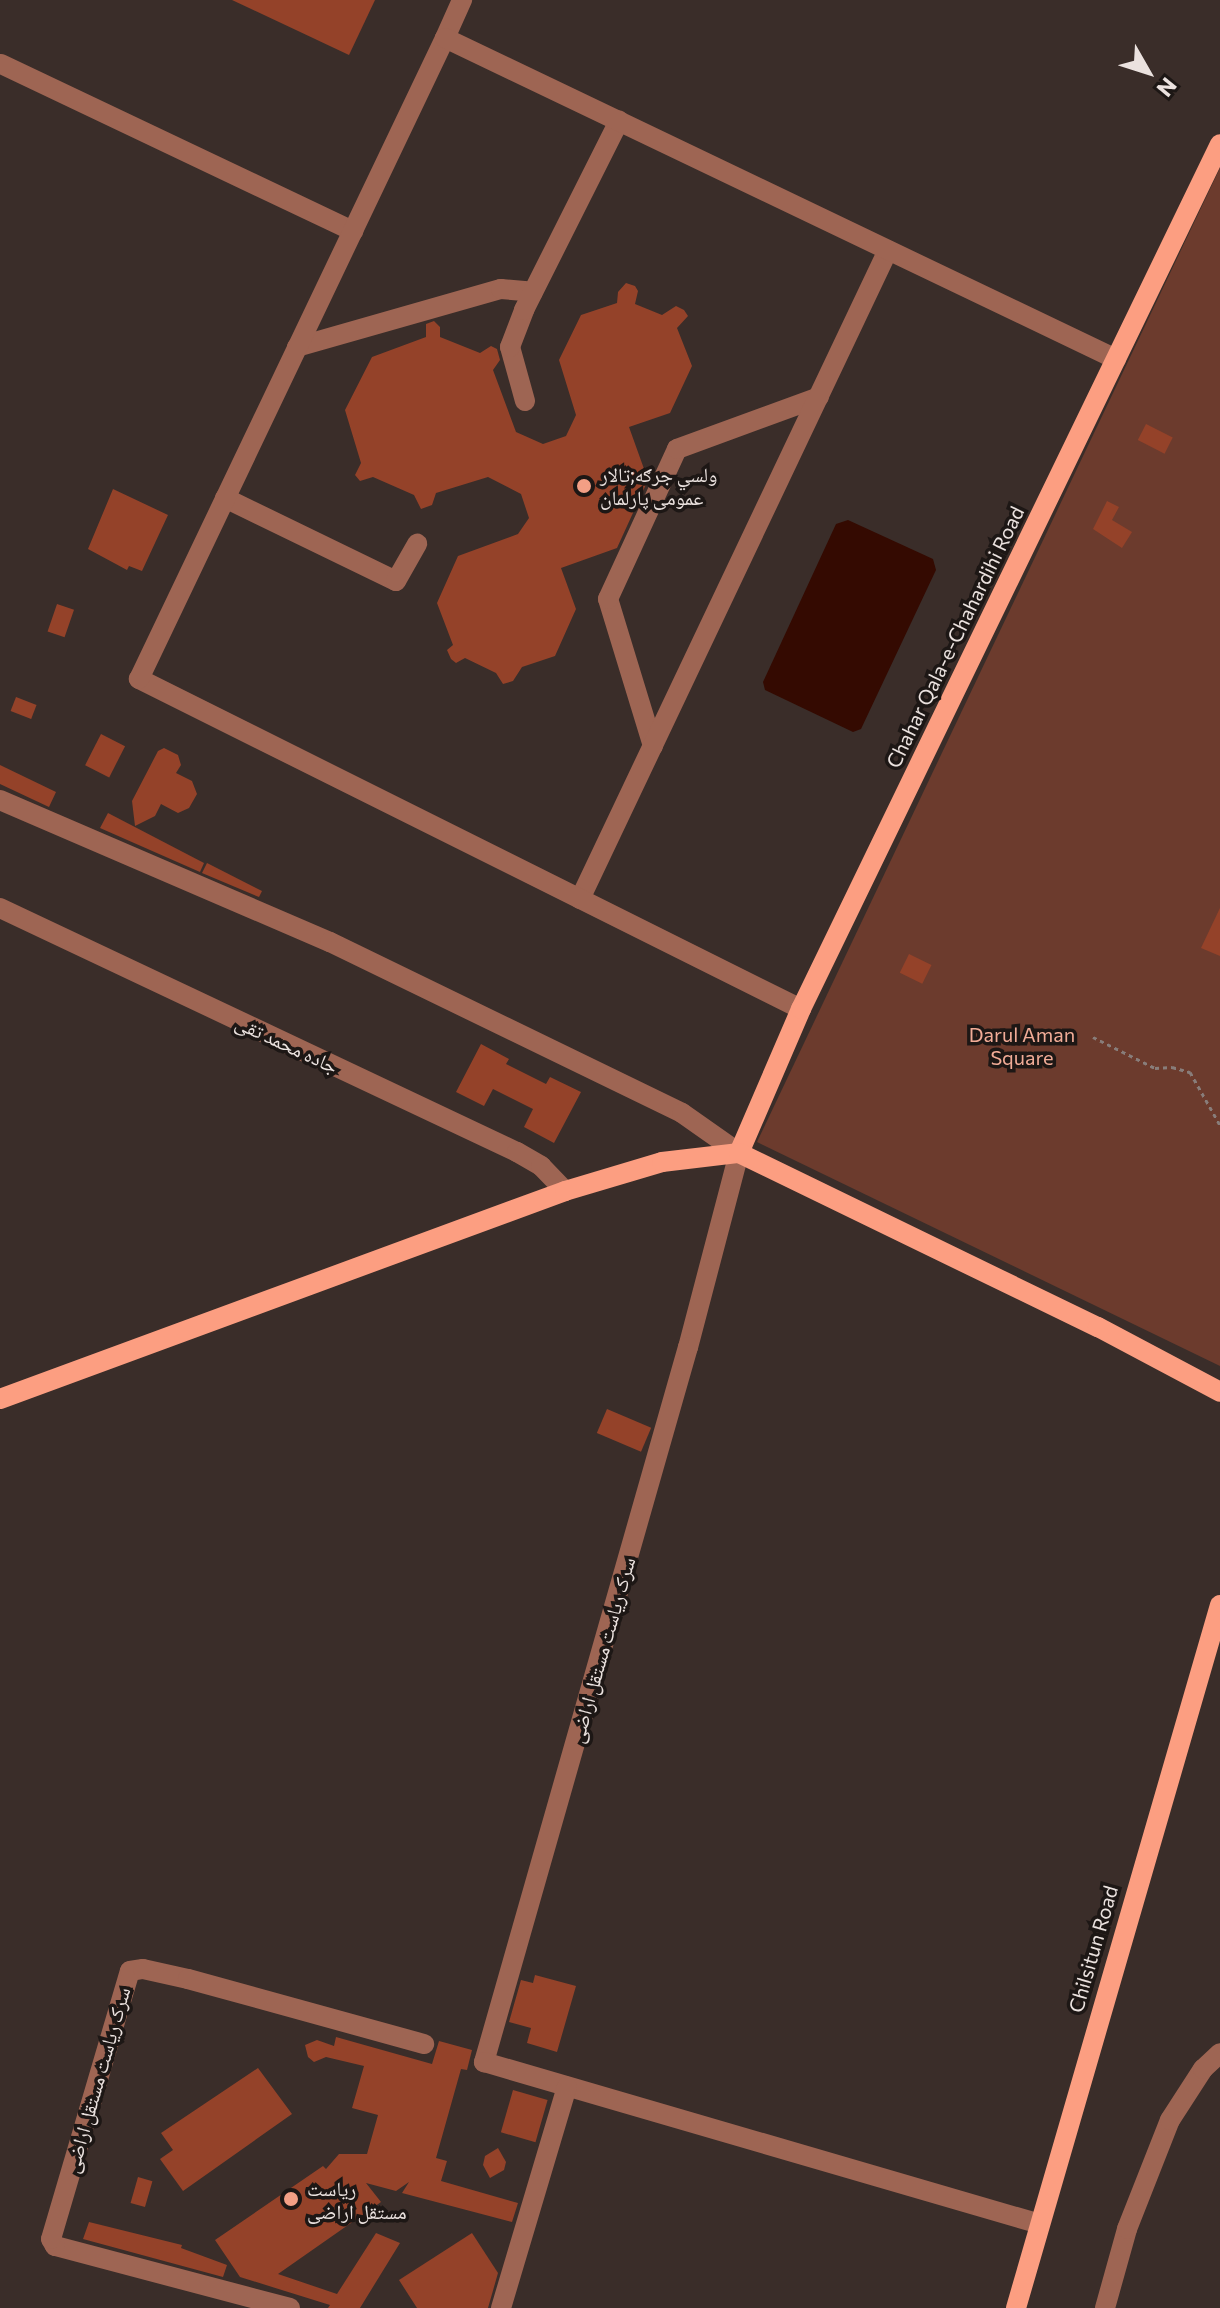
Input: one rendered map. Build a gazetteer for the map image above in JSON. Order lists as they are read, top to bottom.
{
  "streets": {
    "main road": ["Chahar Qala-e-Chahardihi Road", "Chilsitun Road"],
    "street": ["جاده محمد تقی", "سرک ریاست مستقل اراضی"]
  },
  "crossings": [
    ["Chahar Qala-e-Chahardihi Road", "سرک ریاست مستقل اراضی"],
    ["سرک ریاست مستقل اراضی", "Chilsitun Road"]
  ],
  "parks": ["Darul Aman Square"],
  "places": ["ولسي جرګه;تالار عمومی پارلمان", "ریاست مستقل اراضی"],
  "north": "bottom right"
}
